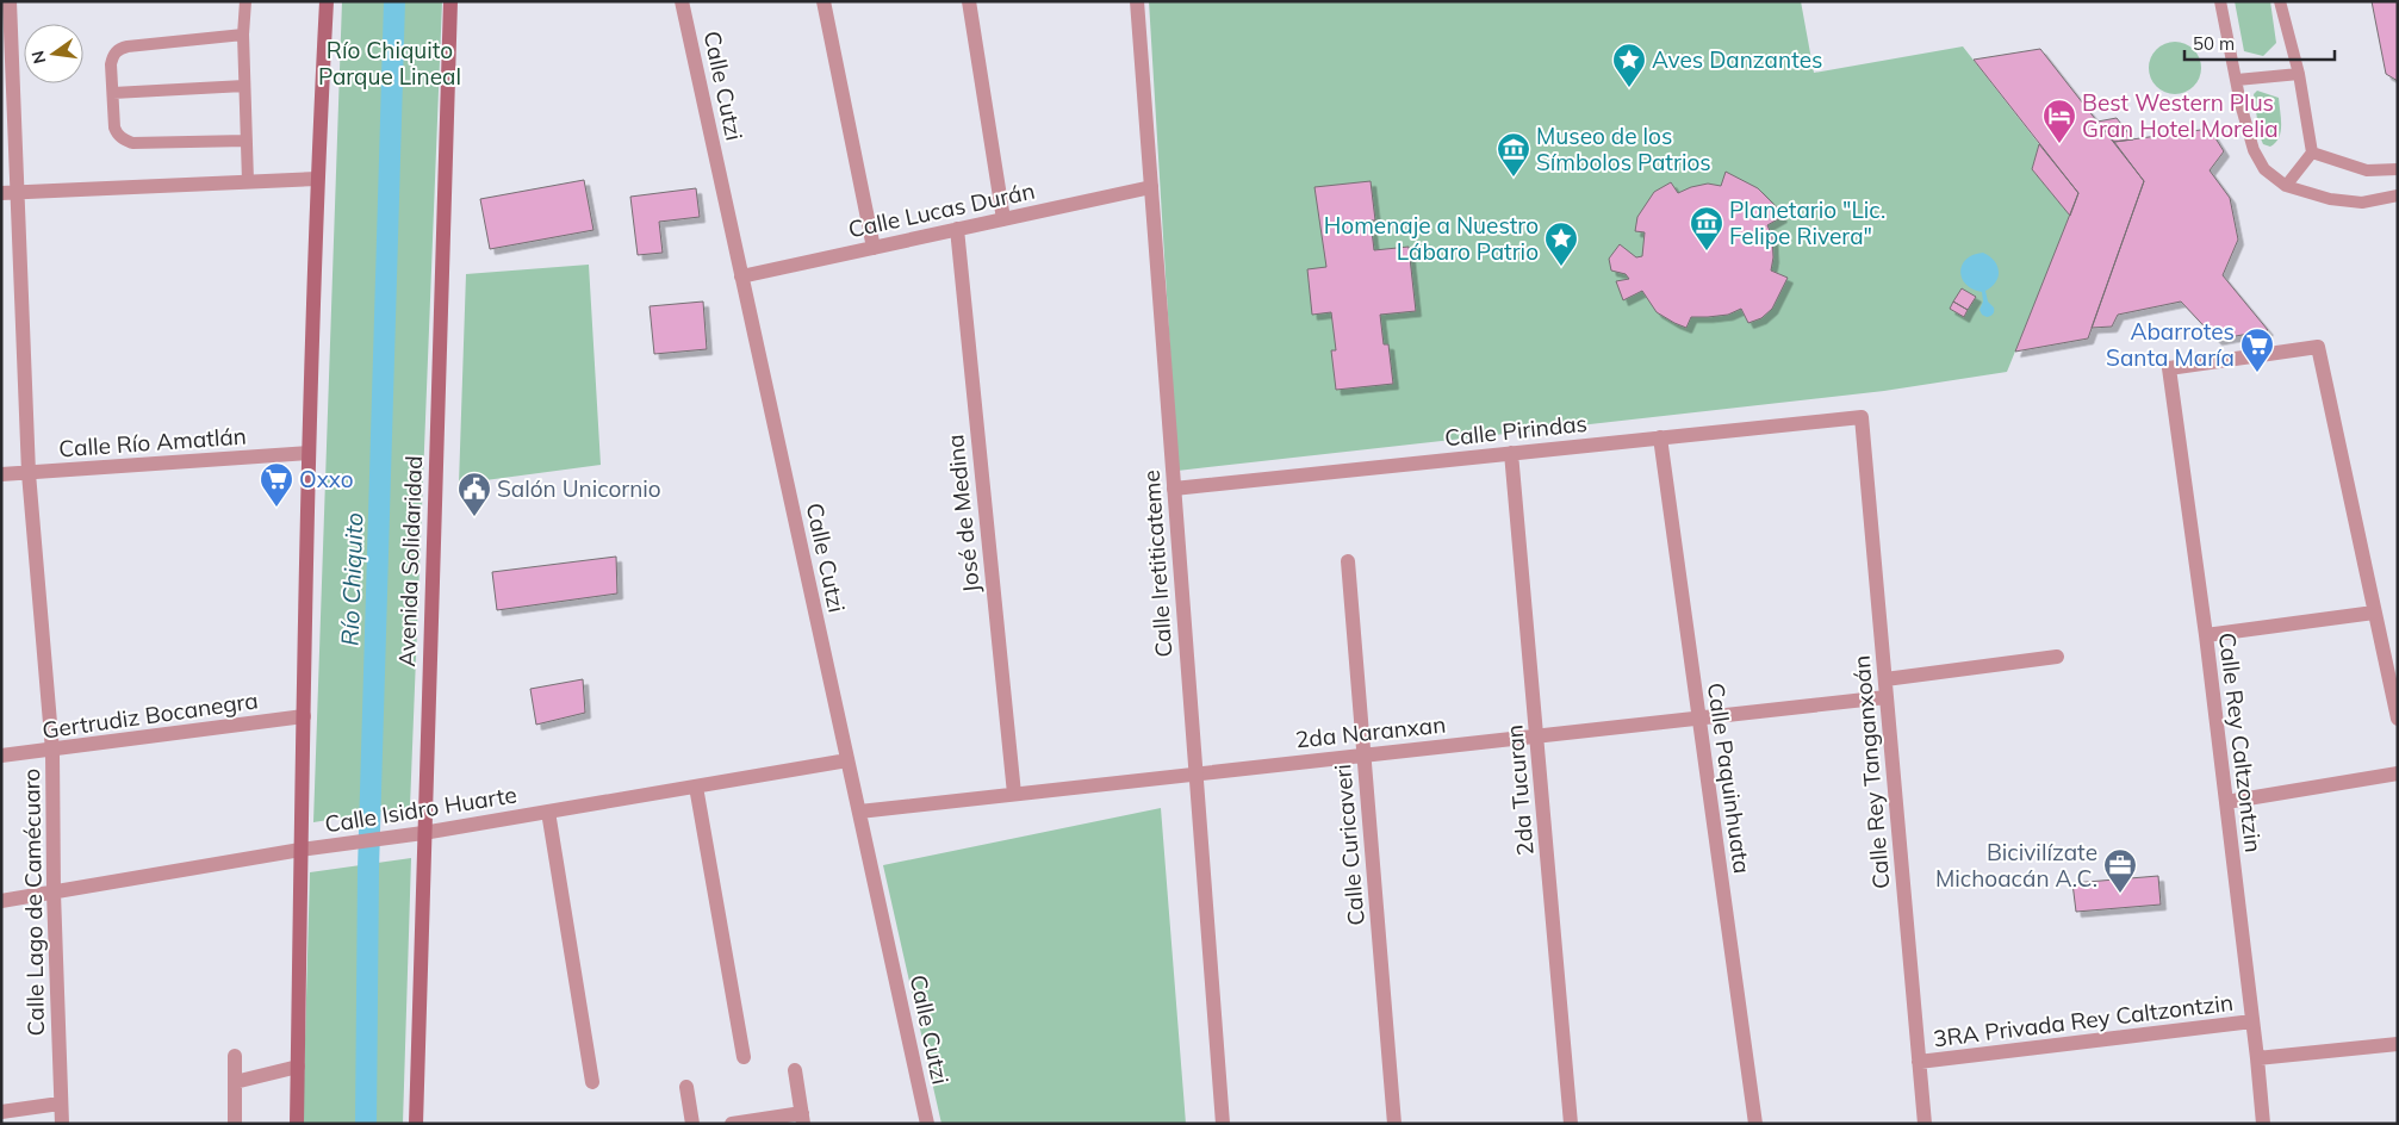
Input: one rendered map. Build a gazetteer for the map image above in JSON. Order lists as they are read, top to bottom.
{
  "streets": {
    "main road": ["Avenida Solidaridad"],
    "street": [
      "Calle Cutzi",
      "Calle Lucas Durán",
      "Calle Pirindas",
      "Calle Río Amatlán",
      "José de Medina",
      "Calle Iretiticateme",
      "Gertrudiz Bocanegra",
      "2da Naranxan",
      "Calle Rey Caltzontzin",
      "Calle Rey Tanganxoán",
      "Calle Paquinhuata",
      "2da Tucuran",
      "Calle Isidro Huarte",
      "Calle Curicaveri",
      "Calle Lago de Camécuaro",
      "3RA Privada Rey Caltzontzin"
    ]
  },
  "crossings": [
    ["Calle Cutzi", "Calle Lucas Durán"],
    ["Calle Cutzi", "2da Naranxan"],
    ["Calle Cutzi", "Calle Isidro Huarte"],
    ["Calle Lucas Durán", "José de Medina"],
    ["Calle Lucas Durán", "Calle Iretiticateme"],
    ["Calle Pirindas", "Calle Iretiticateme"],
    ["Calle Pirindas", "Calle Rey Tanganxoán"],
    ["Calle Pirindas", "Calle Paquinhuata"],
    ["Calle Pirindas", "2da Tucuran"],
    ["Calle Río Amatlán", "Calle Lago de Camécuaro"],
    ["José de Medina", "2da Naranxan"],
    ["Avenida Solidaridad", "Calle Isidro Huarte"],
    ["Calle Iretiticateme", "2da Naranxan"],
    ["Gertrudiz Bocanegra", "Calle Lago de Camécuaro"],
    ["2da Naranxan", "Calle Rey Tanganxoán"],
    ["2da Naranxan", "Calle Paquinhuata"],
    ["2da Naranxan", "2da Tucuran"],
    ["2da Naranxan", "Calle Curicaveri"],
    ["Calle Rey Caltzontzin", "3RA Privada Rey Caltzontzin"],
    ["Calle Rey Tanganxoán", "3RA Privada Rey Caltzontzin"],
    ["Calle Isidro Huarte", "Calle Lago de Camécuaro"]
  ],
  "water": ["Río Chiquito"],
  "parks": ["Río Chiquito Parque Lineal"],
  "places": {
    "place": ["Aves Danzantes", "Homenaje a Nuestro Lábaro Patrio"],
    "hotel": ["Best Western Plus Gran Hotel Morelia"],
    "museum": ["Museo de los Símbolos Patrios", "Planetario \"Lic. Felipe Rivera\""],
    "supermarket": ["Abarrotes Santa María", "Oxxo"],
    "public building": ["Salón Unicornio"],
    "office": ["Bicivilízate Michoacán A.C."]
  },
  "scale_bar": "50 m",
  "north": "left"
}
